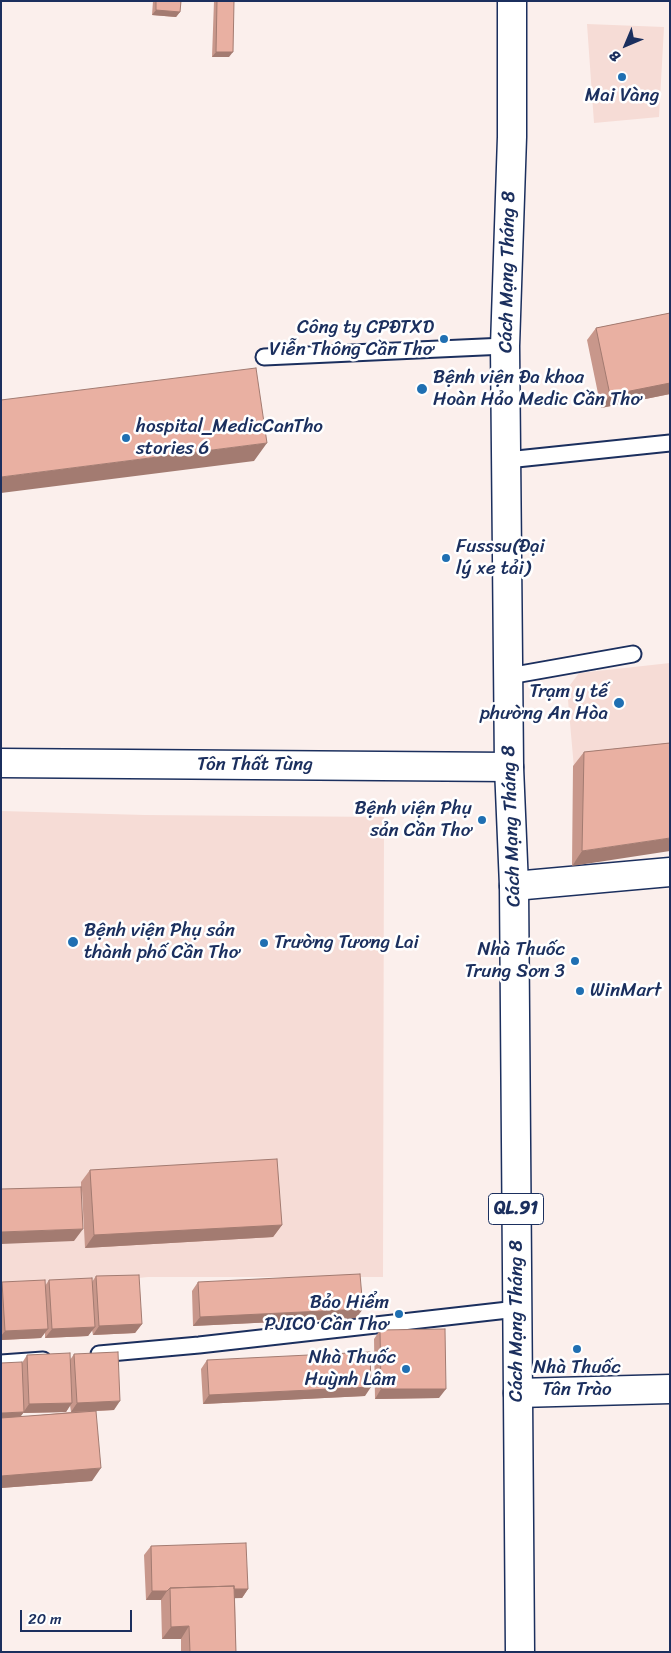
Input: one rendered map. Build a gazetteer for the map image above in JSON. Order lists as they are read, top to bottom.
{
  "streets": {
    "main road": ["Cách Mạng Tháng 8", "Tôn Thất Tùng", "QL.91"]
  },
  "crossings": [
    ["Cách Mạng Tháng 8", "Tôn Thất Tùng"]
  ],
  "places": [
    "Mai Vàng",
    "Công ty CPĐTXD Viễn Thông Cần Thơ",
    "Bệnh viện Đa khoa Hoàn Hảo Medic Cần Thơ",
    "hospital_MedicCanTho stories 6",
    "Fusssu(Đại lý xe tải)",
    "Trạm y tế phường An Hòa",
    "Bệnh viện Phụ sản Cần Thơ",
    "Bệnh viện Phụ sản thành phố Cần Thơ",
    "Trường Tương Lai",
    "Nhà Thuốc Trung Sơn 3",
    "WinMart",
    "Bảo Hiểm PJICO Cần Thơ",
    "Nhà Thuốc Tân Trào",
    "Nhà Thuốc Huỳnh Lâm"
  ],
  "scale_bar": "20 m",
  "north": "bottom left"
}
